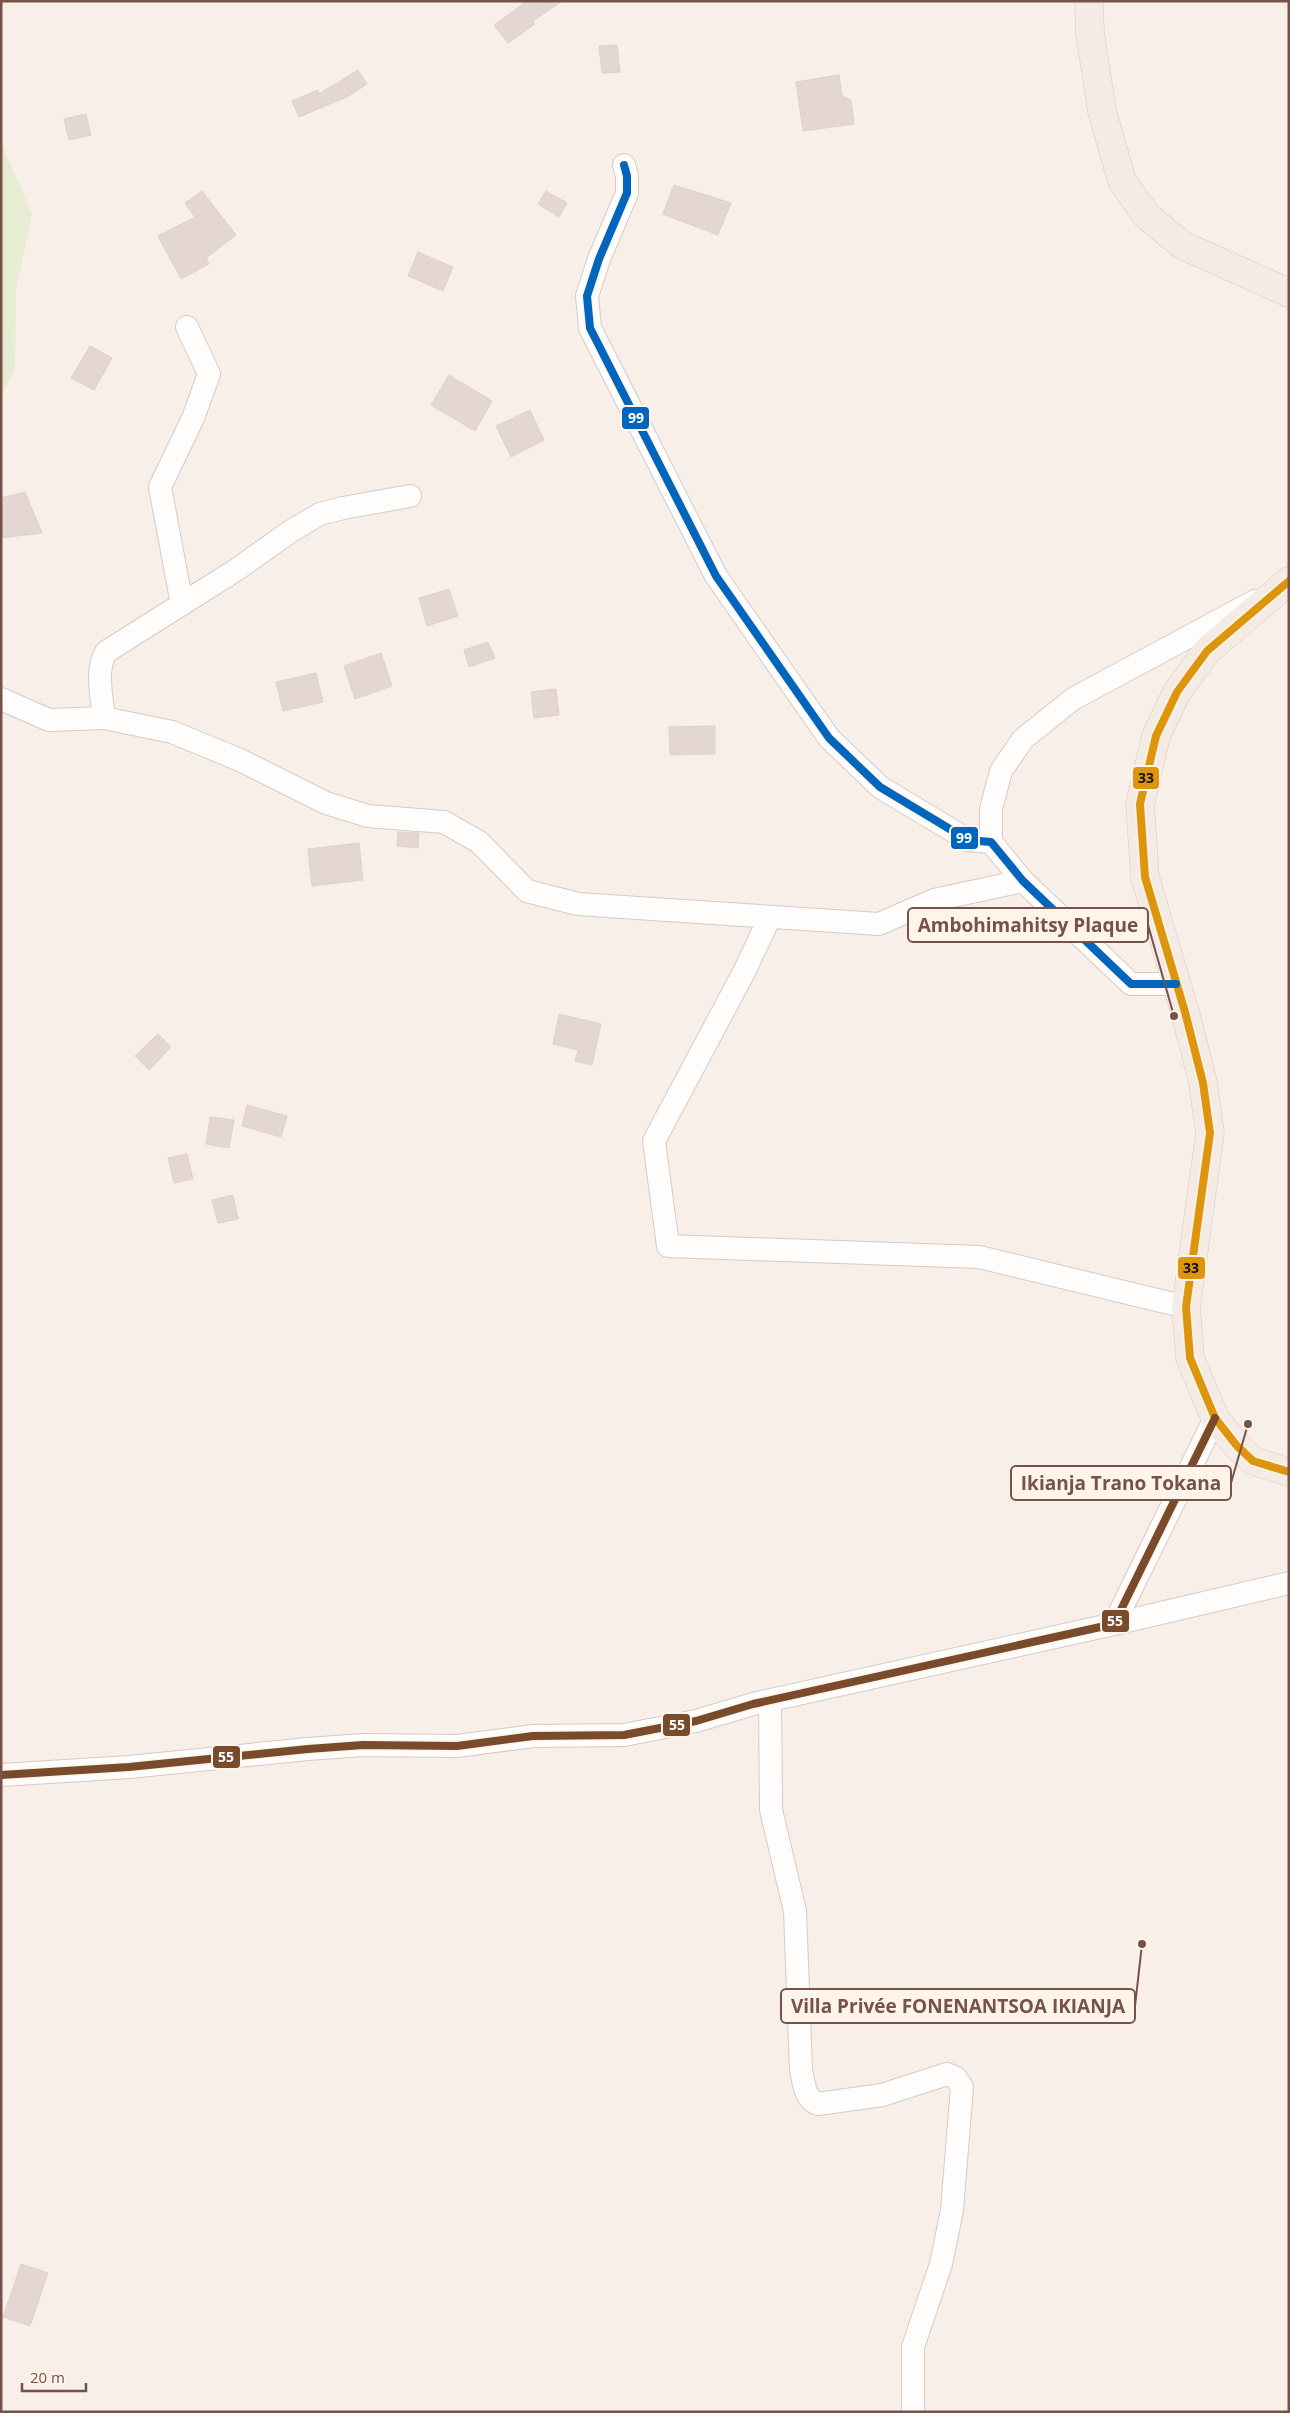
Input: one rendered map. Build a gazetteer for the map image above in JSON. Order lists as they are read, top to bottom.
{
  "places": ["Ambohimahitsy Plaque", "Ikianja Trano Tokana", "Villa Privée FONENANTSOA IKIANJA"],
  "lines": ["transit line 99", "transit line 33", "transit line 55"],
  "scale_bar": "20 m"
}
